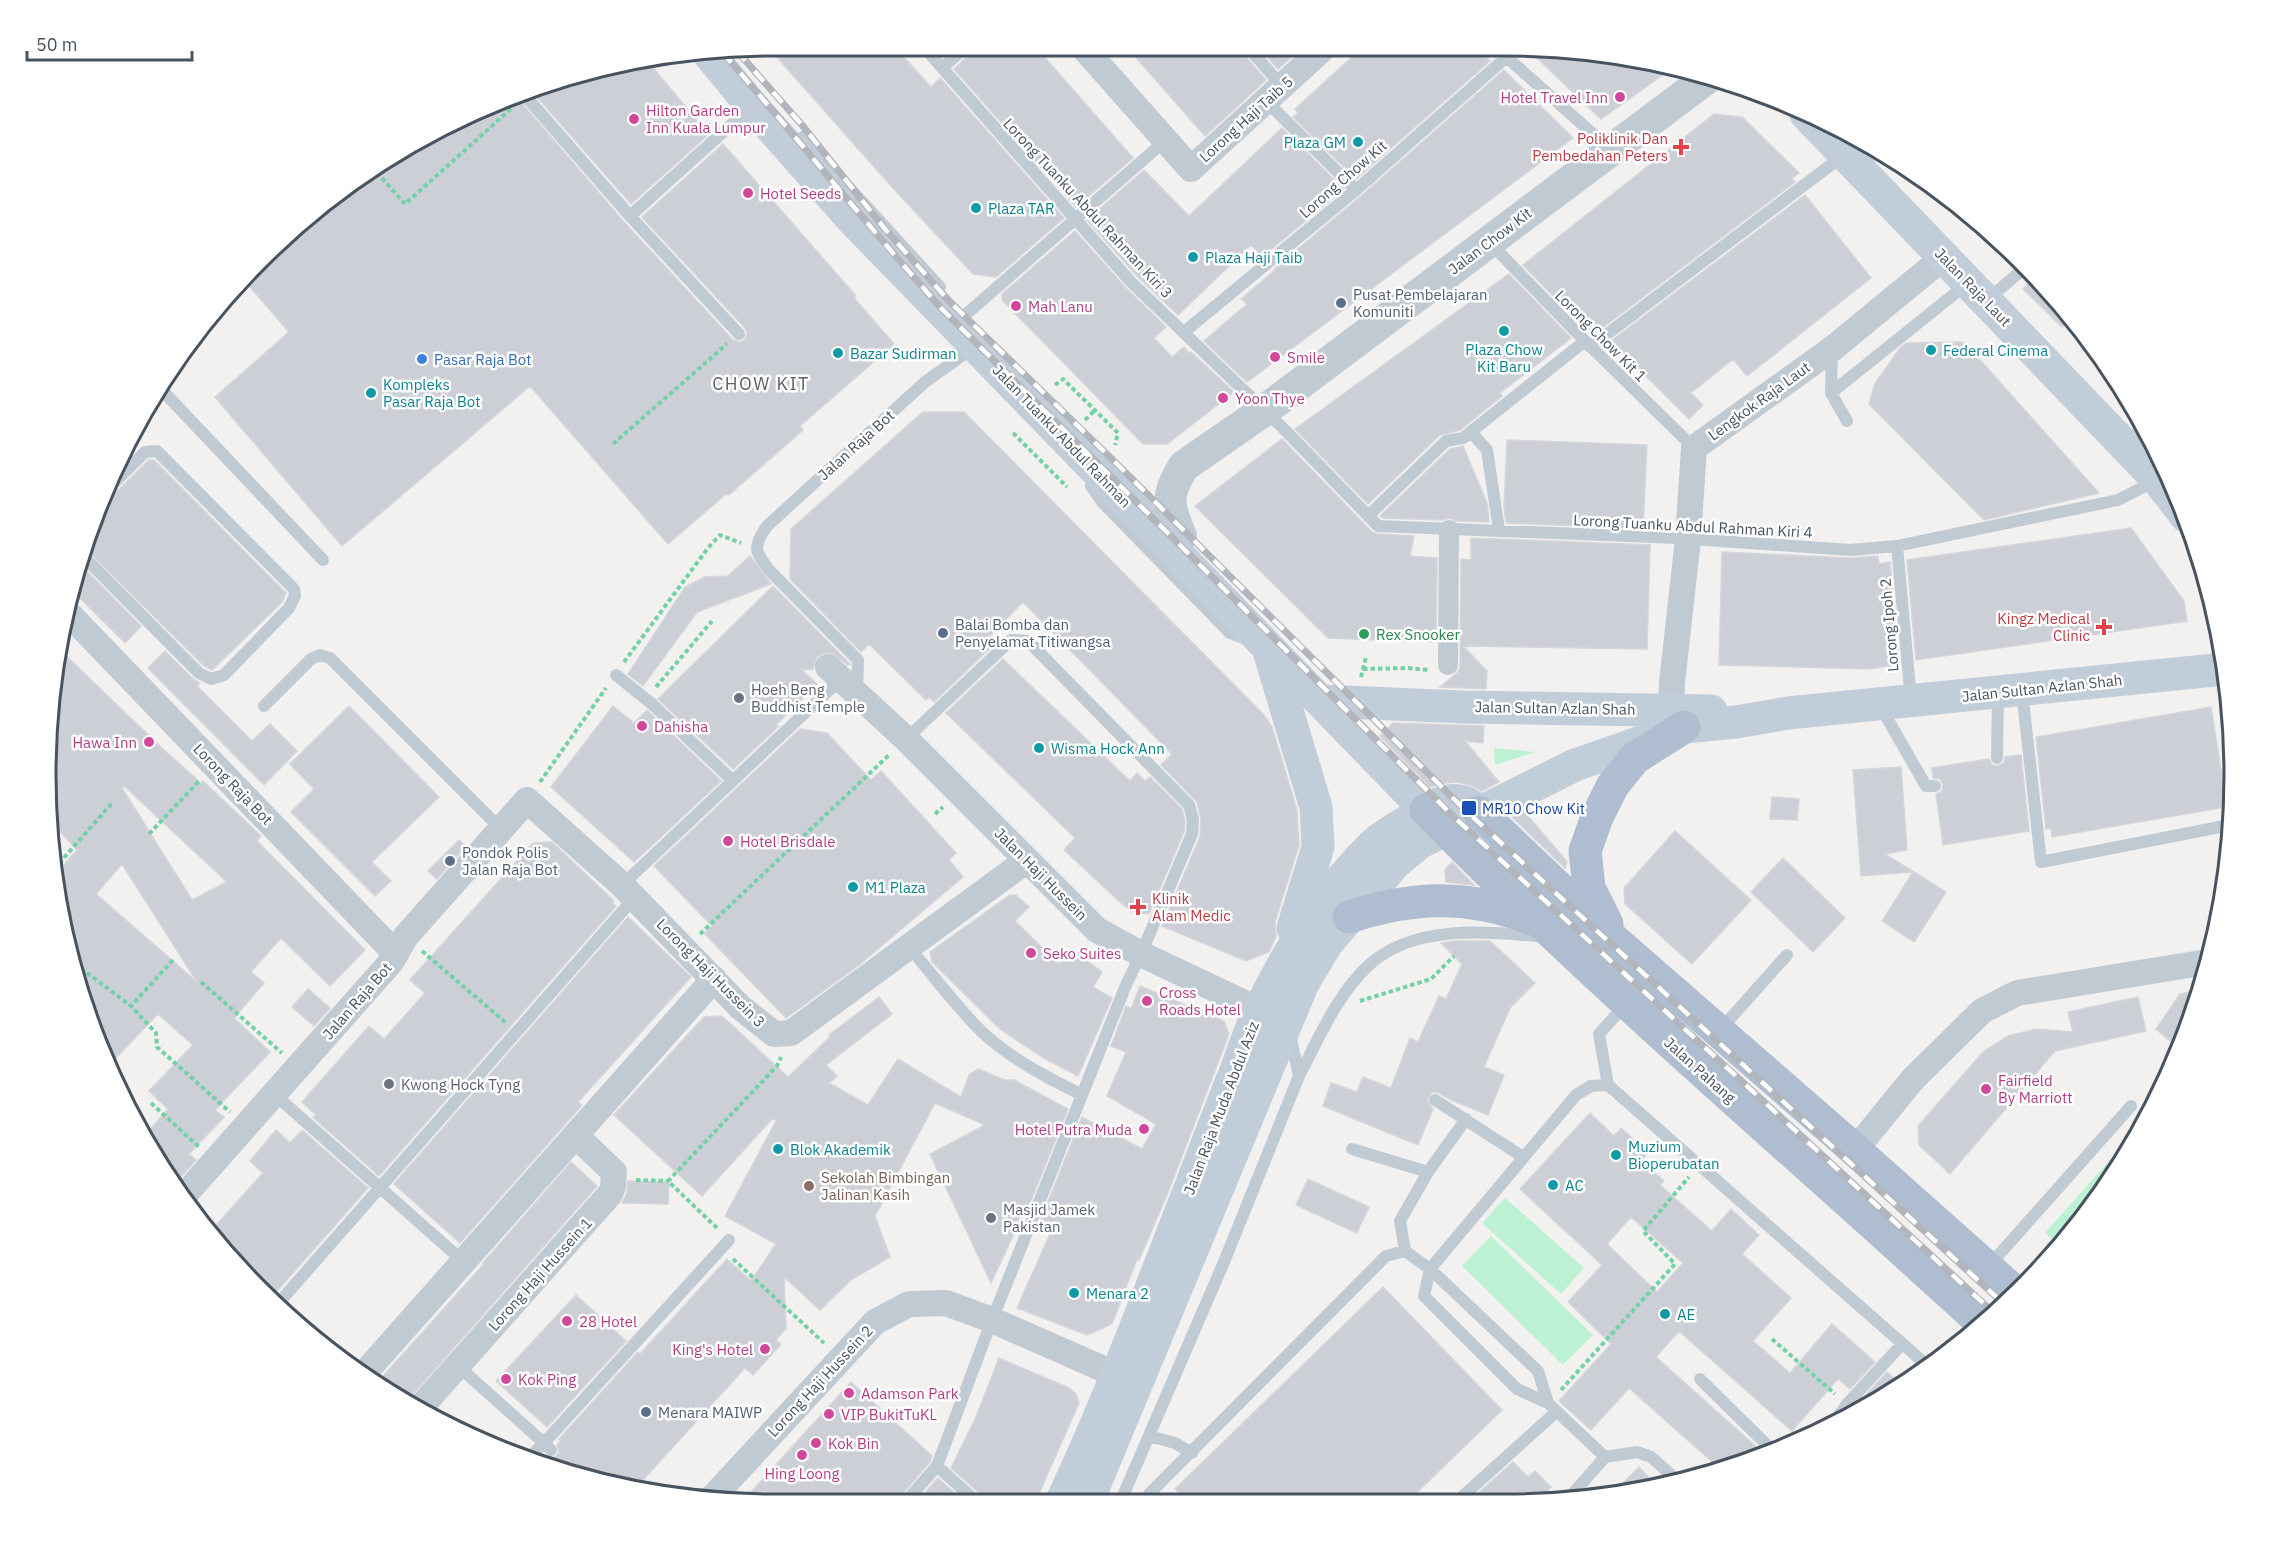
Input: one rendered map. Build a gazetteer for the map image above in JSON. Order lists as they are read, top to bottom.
{
  "streets": {
    "main road": [
      "Jalan Raja Laut",
      "Jalan Tuanku Abdul Rahman",
      "Jalan Sultan Azlan Shah",
      "Jalan Pahang",
      "Jalan Raja Muda Abdul Aziz"
    ],
    "street": [
      "Lorong Haji Taib 5",
      "Jalan Chow Kit",
      "Lengkok Raja Laut",
      "Jalan Raja Bot",
      "Lorong Raja Bot",
      "Jalan Haji Hussein",
      "Lorong Haji Hussein 3",
      "Lorong Haji Hussein 1",
      "Lorong Haji Hussein 2"
    ],
    "lane": [
      "Lorong Chow Kit",
      "Lorong Tuanku Abdul Rahman Kiri 3",
      "Lorong Chow Kit 1",
      "Lorong Tuanku Abdul Rahman Kiri 4",
      "Lorong Ipoh 2"
    ]
  },
  "crossings": [
    ["Lorong Haji Taib 5", "Jalan Raja Bot"],
    ["Lorong Chow Kit", "Lorong Tuanku Abdul Rahman Kiri 3"],
    ["Lorong Tuanku Abdul Rahman Kiri 3", "Jalan Chow Kit"],
    ["Lorong Tuanku Abdul Rahman Kiri 3", "Jalan Raja Bot"],
    ["Lorong Tuanku Abdul Rahman Kiri 3", "Lorong Tuanku Abdul Rahman Kiri 4"],
    ["Jalan Chow Kit", "Lorong Chow Kit 1"],
    ["Jalan Chow Kit", "Lorong Tuanku Abdul Rahman Kiri 4"],
    ["Jalan Raja Laut", "Lengkok Raja Laut"],
    ["Lorong Chow Kit 1", "Lengkok Raja Laut"],
    ["Lengkok Raja Laut", "Lorong Tuanku Abdul Rahman Kiri 4"],
    ["Lengkok Raja Laut", "Jalan Sultan Azlan Shah"],
    ["Jalan Tuanku Abdul Rahman", "Jalan Raja Bot"],
    ["Jalan Tuanku Abdul Rahman", "Jalan Sultan Azlan Shah"],
    ["Jalan Tuanku Abdul Rahman", "Jalan Pahang"],
    ["Jalan Tuanku Abdul Rahman", "Jalan Raja Muda Abdul Aziz"],
    ["Jalan Raja Bot", "Lorong Raja Bot"],
    ["Jalan Raja Bot", "Lorong Haji Hussein 3"],
    ["Lorong Tuanku Abdul Rahman Kiri 4", "Lorong Ipoh 2"],
    ["Lorong Ipoh 2", "Jalan Sultan Azlan Shah"],
    ["Jalan Sultan Azlan Shah", "Jalan Pahang"],
    ["Jalan Sultan Azlan Shah", "Jalan Raja Muda Abdul Aziz"],
    ["Jalan Haji Hussein", "Jalan Raja Muda Abdul Aziz"],
    ["Jalan Pahang", "Jalan Raja Muda Abdul Aziz"],
    ["Jalan Raja Muda Abdul Aziz", "Lorong Haji Hussein 2"]
  ],
  "districts": ["CHOW KIT"],
  "places": {
    "other": [
      "Hotel Travel Inn",
      "Hilton Garden Inn Kuala Lumpur",
      "Plaza GM",
      "Hotel Seeds",
      "Plaza TAR",
      "Plaza Haji Taib",
      "Pusat Pembelajaran Komuniti",
      "Mah Lanu",
      "Plaza Chow Kit Baru",
      "Federal Cinema",
      "Bazar Sudirman",
      "Smile",
      "Pasar Raja Bot",
      "Kompleks Pasar Raja Bot",
      "Yoon Thye",
      "Balai Bomba dan Penyelamat Titiwangsa",
      "Rex Snooker",
      "Hoeh Beng Buddhist Temple",
      "Dahisha",
      "Hawa Inn",
      "Wisma Hock Ann",
      "Hotel Brisdale",
      "Pondok Polis Jalan Raja Bot",
      "M1 Plaza",
      "Seko Suites",
      "Cross Roads Hotel",
      "Kwong Hock Tyng",
      "Fairfield By Marriott",
      "Hotel Putra Muda",
      "Blok Akademik",
      "Muzium Bioperubatan",
      "AC",
      "Sekolah Bimbingan Jalinan Kasih",
      "Masjid Jamek Pakistan",
      "Menara 2",
      "AE",
      "28 Hotel",
      "King's Hotel",
      "Kok Ping",
      "Adamson Park",
      "Menara MAIWP",
      "VIP BukitTuKL",
      "Kok Bin",
      "Hing Loong"
    ],
    "health": ["Poliklinik Dan Pembedahan Peters", "Kingz Medical Clinic", "Klinik Alam Medic"],
    "transit": ["MR10 Chow Kit"]
  },
  "scale_bar": "50 m"
}
